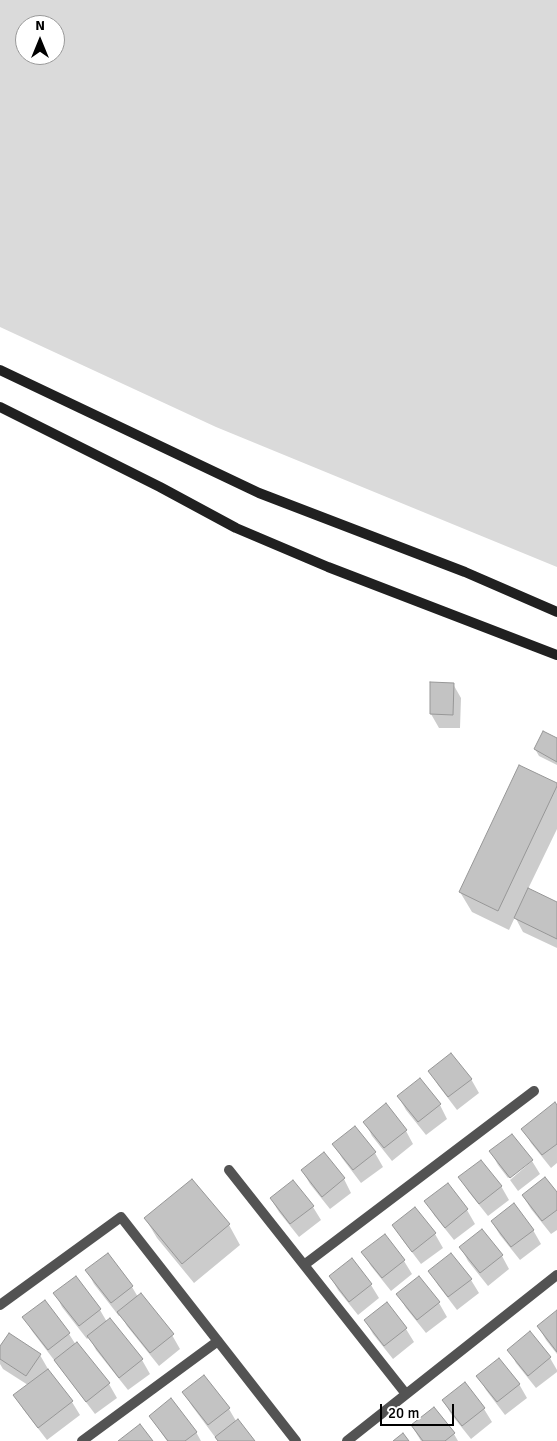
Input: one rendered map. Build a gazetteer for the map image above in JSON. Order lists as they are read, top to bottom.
{
  "scale_bar": "20 m",
  "north": "top"
}
